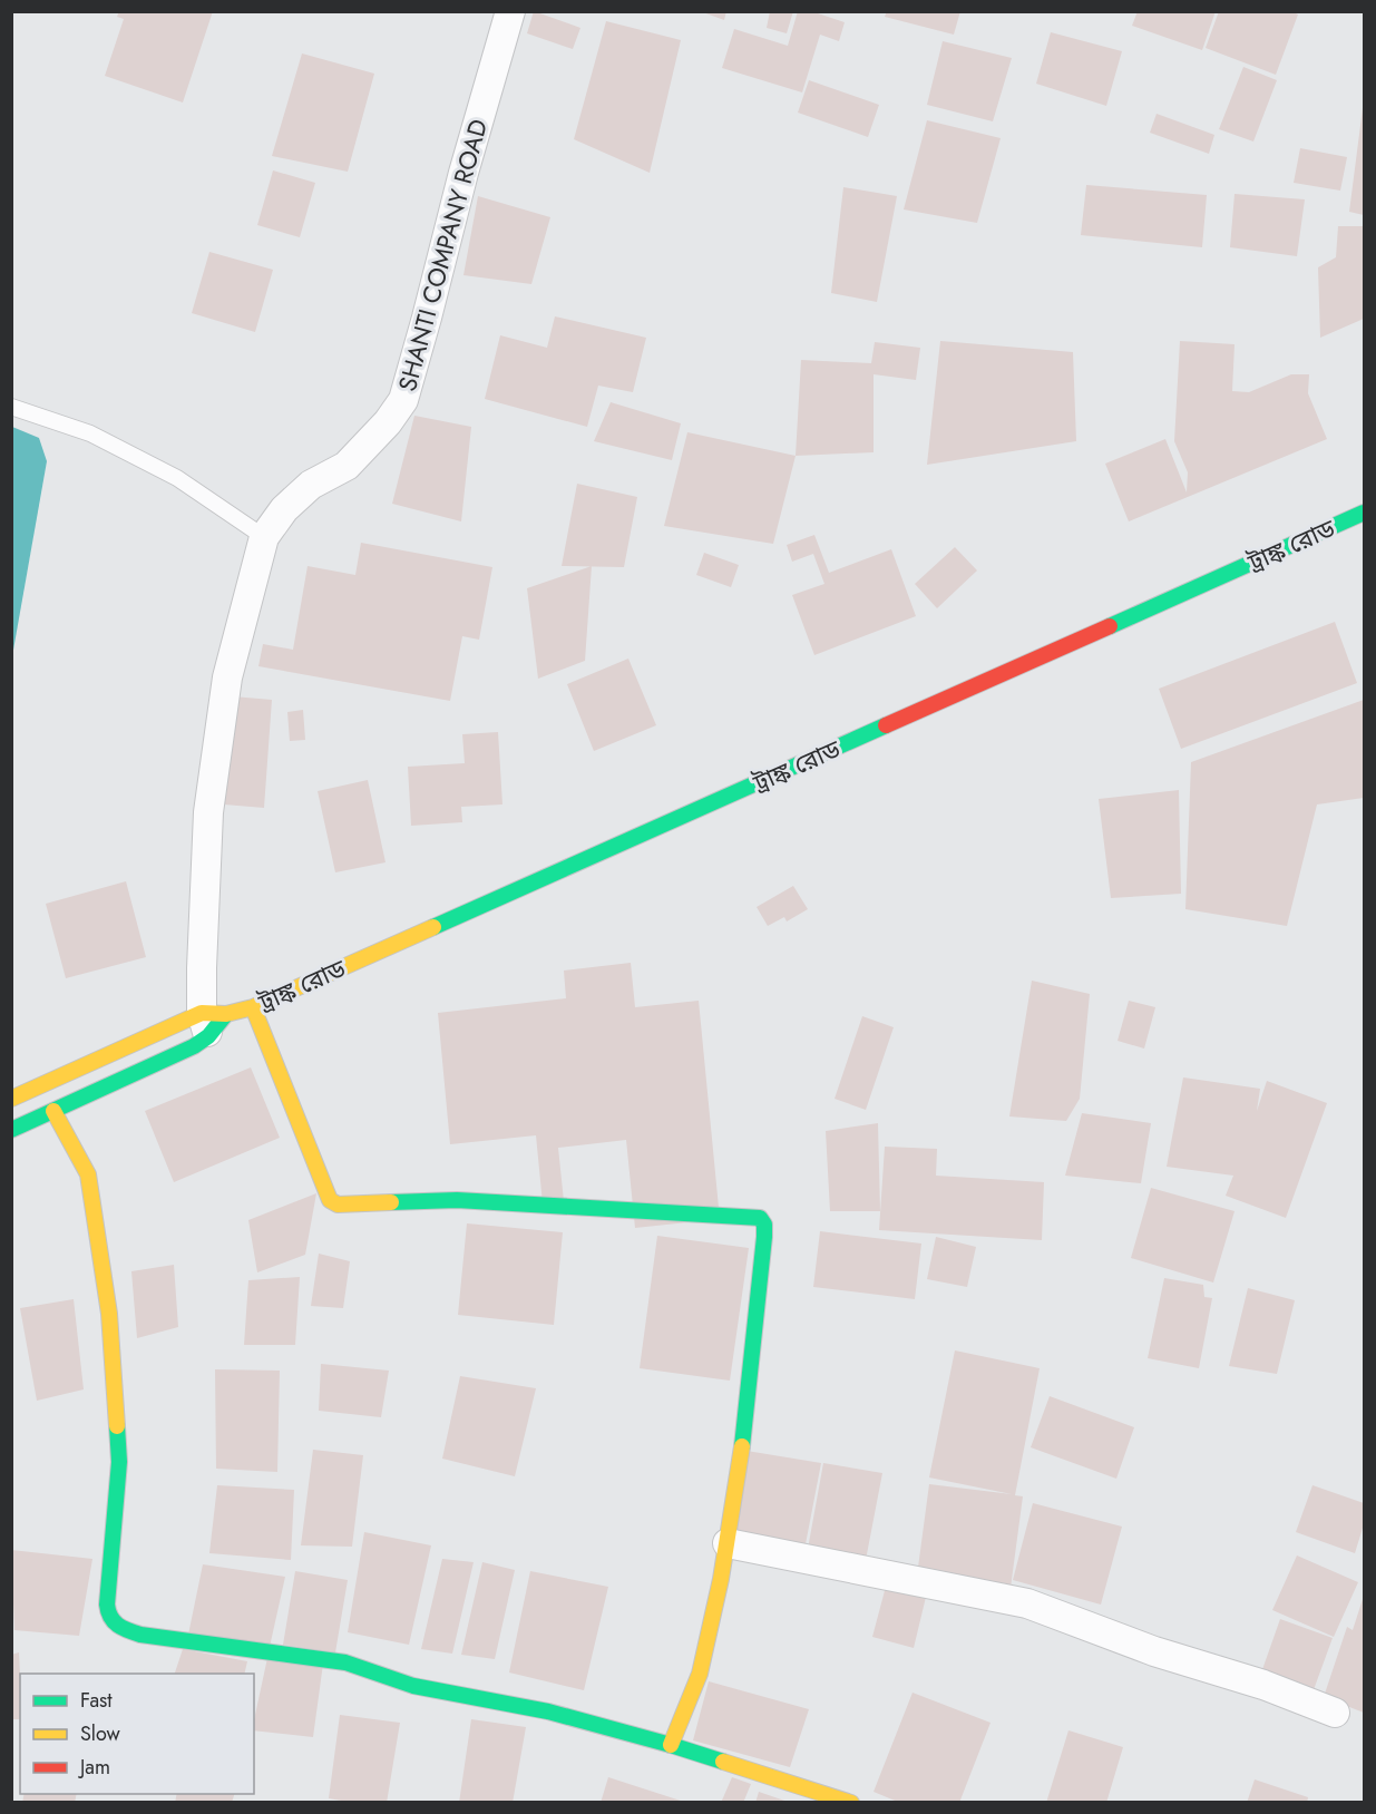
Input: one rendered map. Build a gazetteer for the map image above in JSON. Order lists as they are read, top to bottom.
{
  "streets": {
    "street": ["SHANTI COMPANY ROAD", "ট্রাঙ্ক রোড"]
  },
  "crossings": [
    ["SHANTI COMPANY ROAD", "ট্রাঙ্ক রোড"]
  ],
  "legend": ["Fast", "Slow", "Jam"]
}
